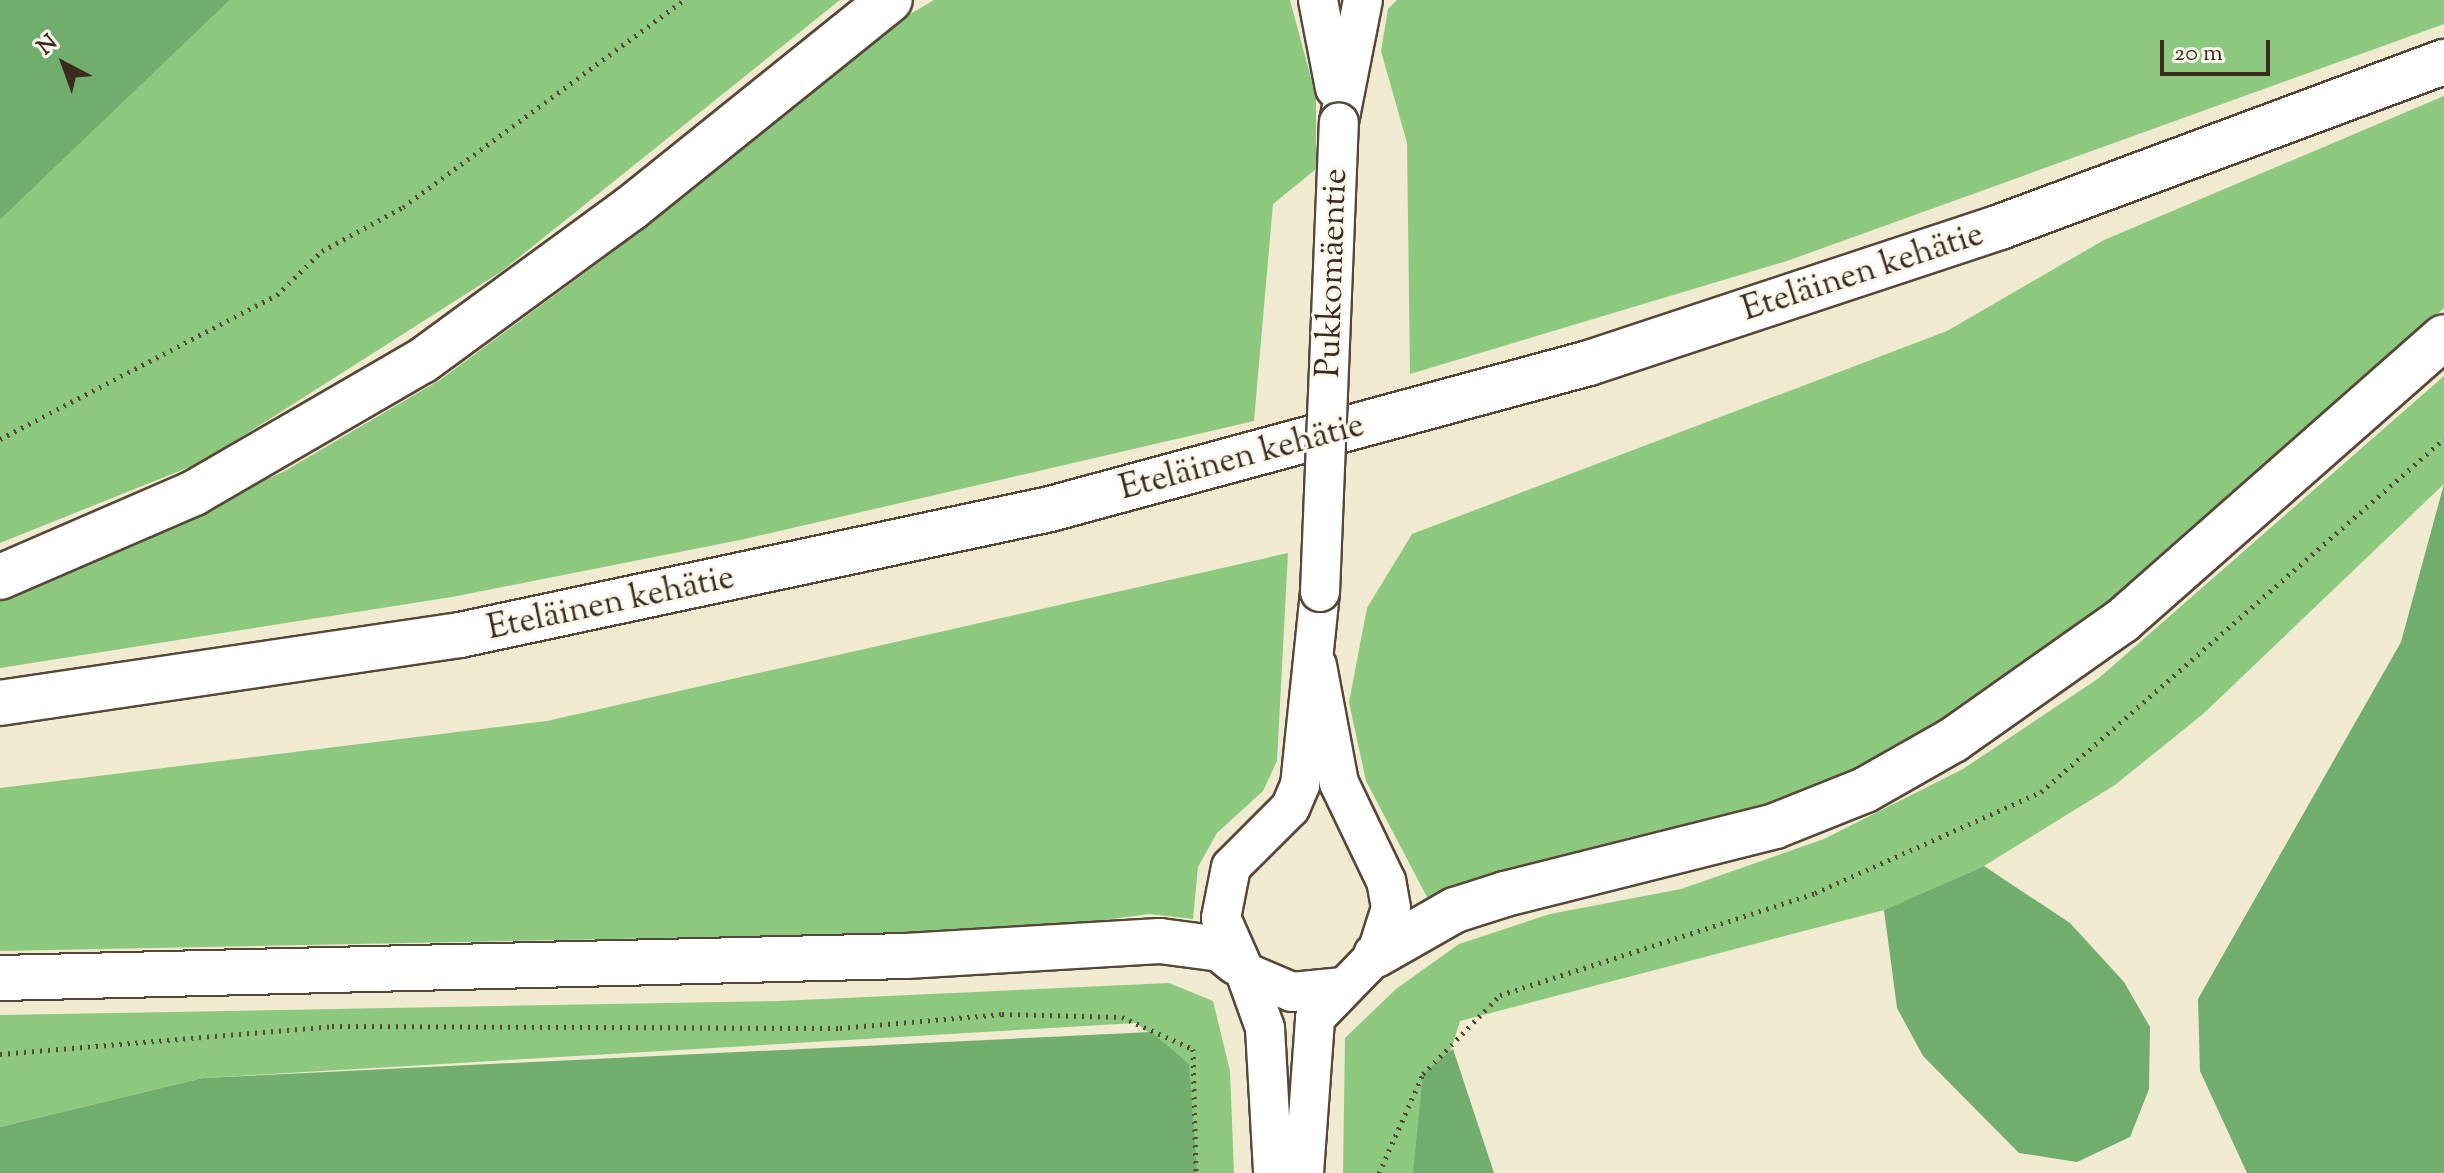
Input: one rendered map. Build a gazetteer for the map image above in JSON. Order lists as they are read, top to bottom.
{
  "streets": {
    "highway": ["Eteläinen kehätie"],
    "street": ["Pukkomäentie"]
  },
  "scale_bar": "20 m",
  "north": "top left"
}
